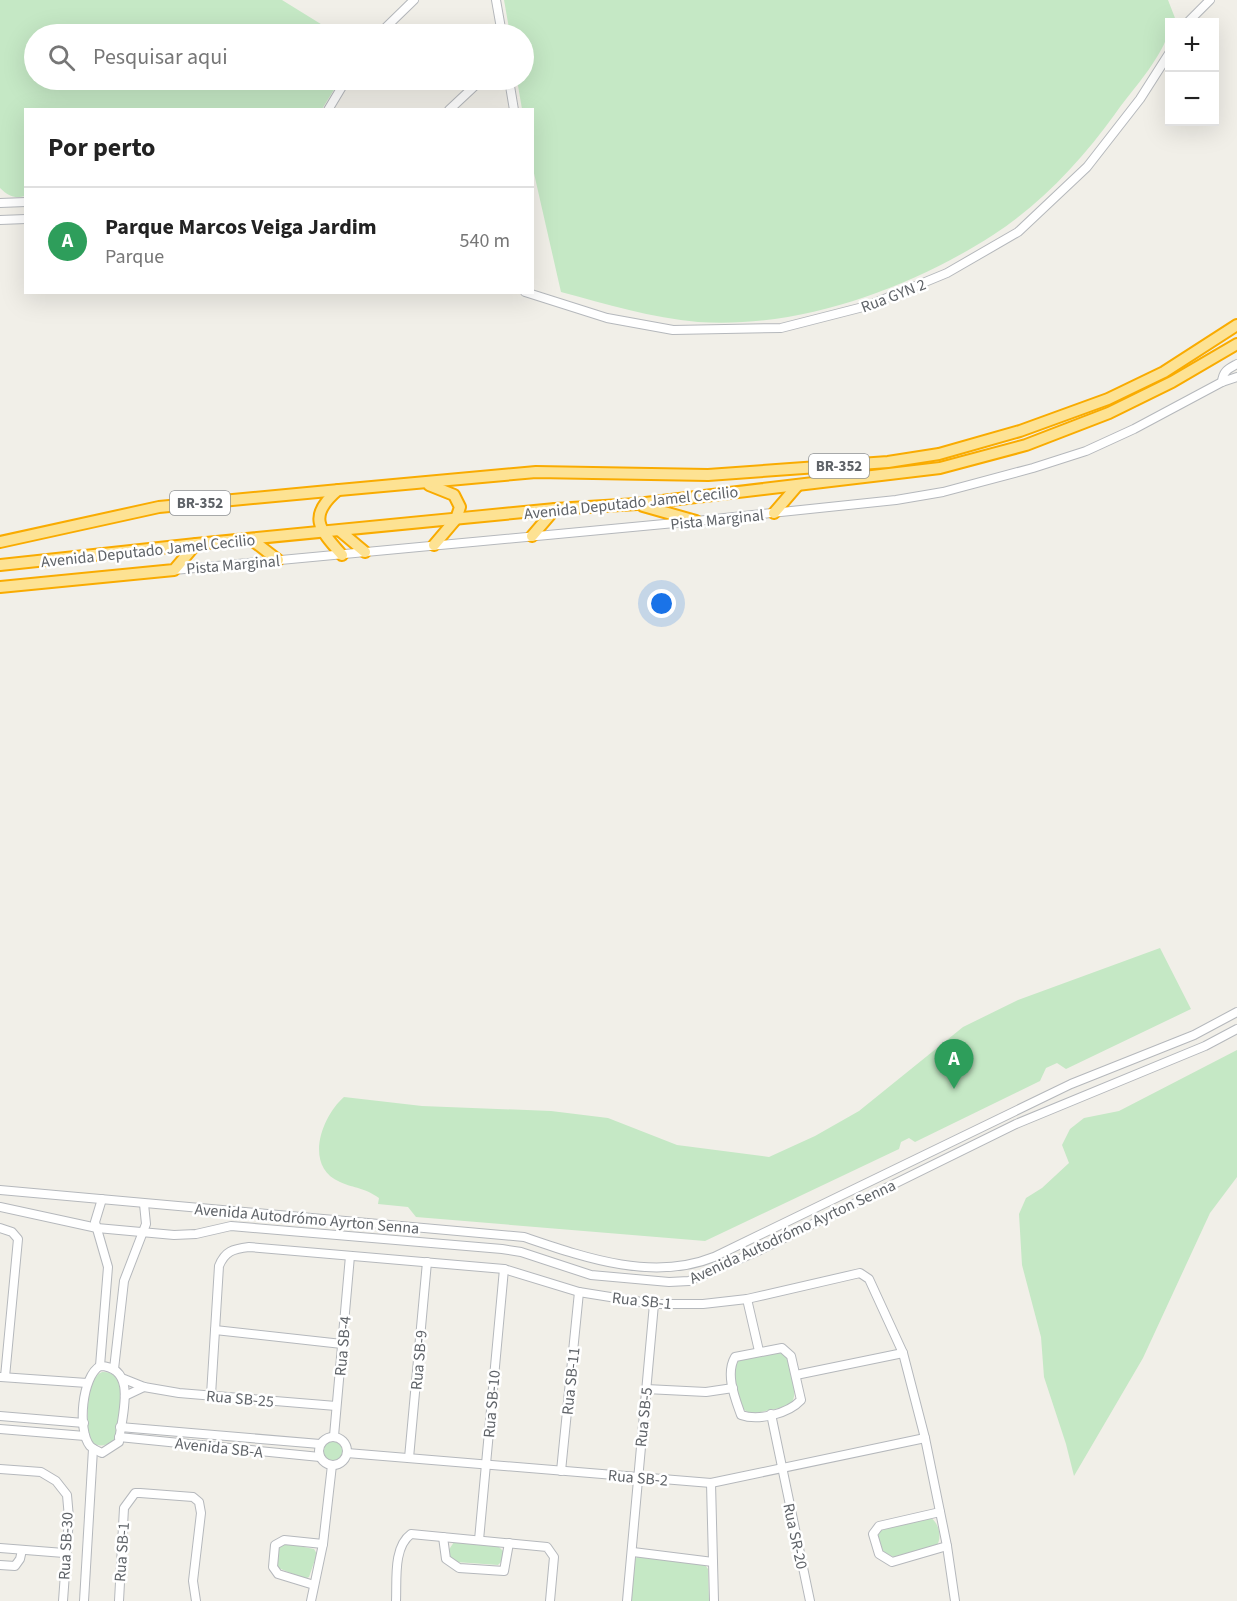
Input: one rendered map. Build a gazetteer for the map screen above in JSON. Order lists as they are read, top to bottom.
{
  "streets": {
    "highway": ["BR-352", "Avenida Deputado Jamel Cecilio"],
    "street": [
      "Rua GYN 2",
      "Pista Marginal",
      "Avenida Autodrómo Ayrton Senna",
      "Rua SB-1",
      "Rua SB-4",
      "Rua SB-9",
      "Rua SB-11",
      "Rua SB-25",
      "Rua SB-10",
      "Rua SB-5",
      "Avenida SB-A",
      "Rua SB-2",
      "Rua SR-20",
      "Rua SB-30"
    ]
  },
  "crossings": [
    ["BR-352", "Avenida Deputado Jamel Cecilio"],
    ["Rua SB-1", "Rua SB-4"],
    ["Rua SB-1", "Rua SB-9"],
    ["Rua SB-1", "Rua SB-11"],
    ["Rua SB-1", "Rua SB-25"],
    ["Rua SB-1", "Rua SB-10"],
    ["Rua SB-1", "Rua SB-5"],
    ["Rua SB-1", "Rua SB-2"],
    ["Rua SB-4", "Rua SB-25"],
    ["Rua SB-4", "Avenida SB-A"],
    ["Rua SB-4", "Rua SB-2"],
    ["Rua SB-9", "Rua SB-2"],
    ["Rua SB-11", "Rua SB-2"],
    ["Rua SB-10", "Rua SB-2"],
    ["Rua SB-5", "Rua SB-2"],
    ["Avenida SB-A", "Rua SB-2"],
    ["Rua SB-2", "Rua SR-20"]
  ],
  "page": {
    "map_buttons": ["+", "−"],
    "search": "Pesquisar aqui",
    "heading": "Por perto",
    "list": [
      {
        "mark": "A",
        "name": "Parque Marcos Veiga Jardim",
        "note": "Parque",
        "value": "540 m"
      }
    ],
    "pins": "A"
  }
}
